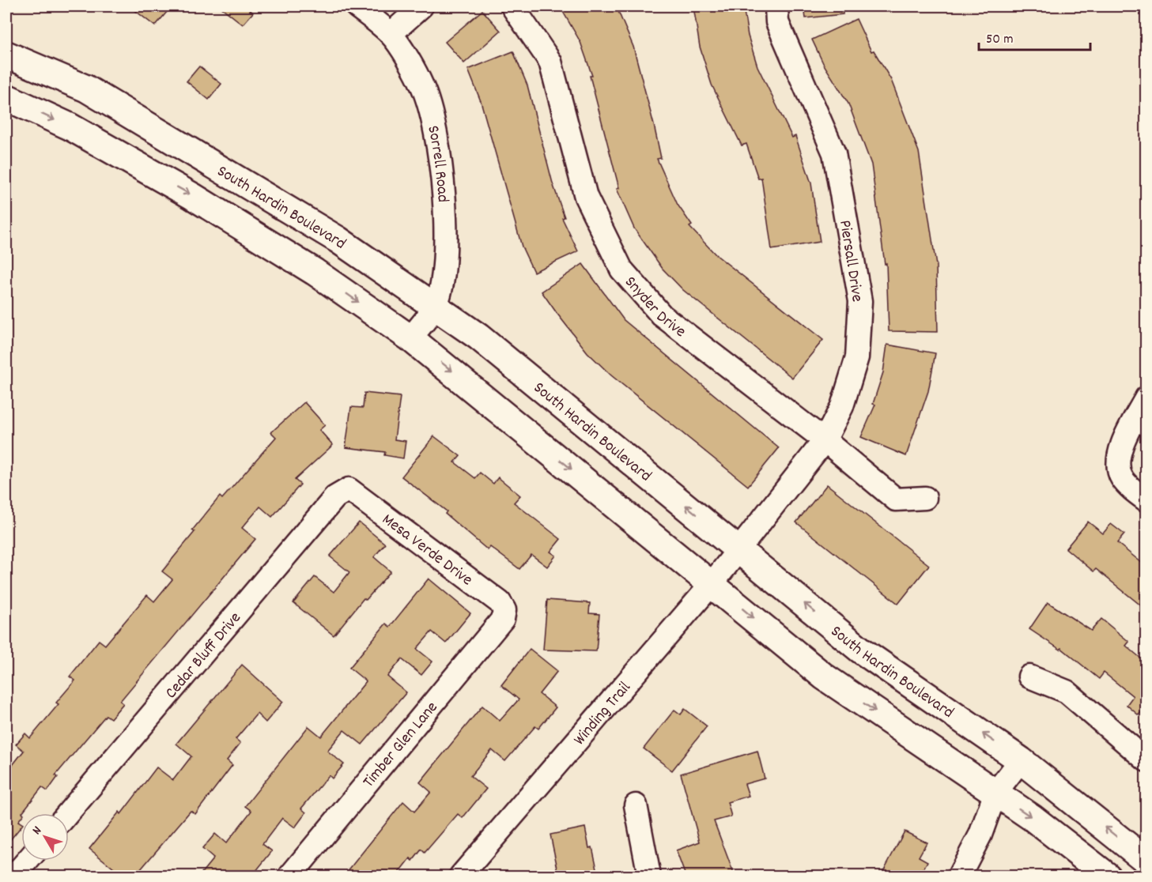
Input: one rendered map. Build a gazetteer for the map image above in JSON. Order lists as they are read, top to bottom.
{
  "streets": {
    "main road": ["South Hardin Boulevard"],
    "street": [
      "Sorrell Road",
      "Piersall Drive",
      "Snyder Drive",
      "Mesa Verde Drive",
      "Cedar Bluff Drive",
      "Winding Trail",
      "Timber Glen Lane"
    ]
  },
  "crossings": [
    ["Sorrell Road", "South Hardin Boulevard"],
    ["South Hardin Boulevard", "Piersall Drive"],
    ["South Hardin Boulevard", "Winding Trail"],
    ["Piersall Drive", "Snyder Drive"],
    ["Piersall Drive", "Winding Trail"],
    ["Mesa Verde Drive", "Cedar Bluff Drive"],
    ["Mesa Verde Drive", "Timber Glen Lane"]
  ],
  "scale_bar": "50 m",
  "north": "top left"
}
